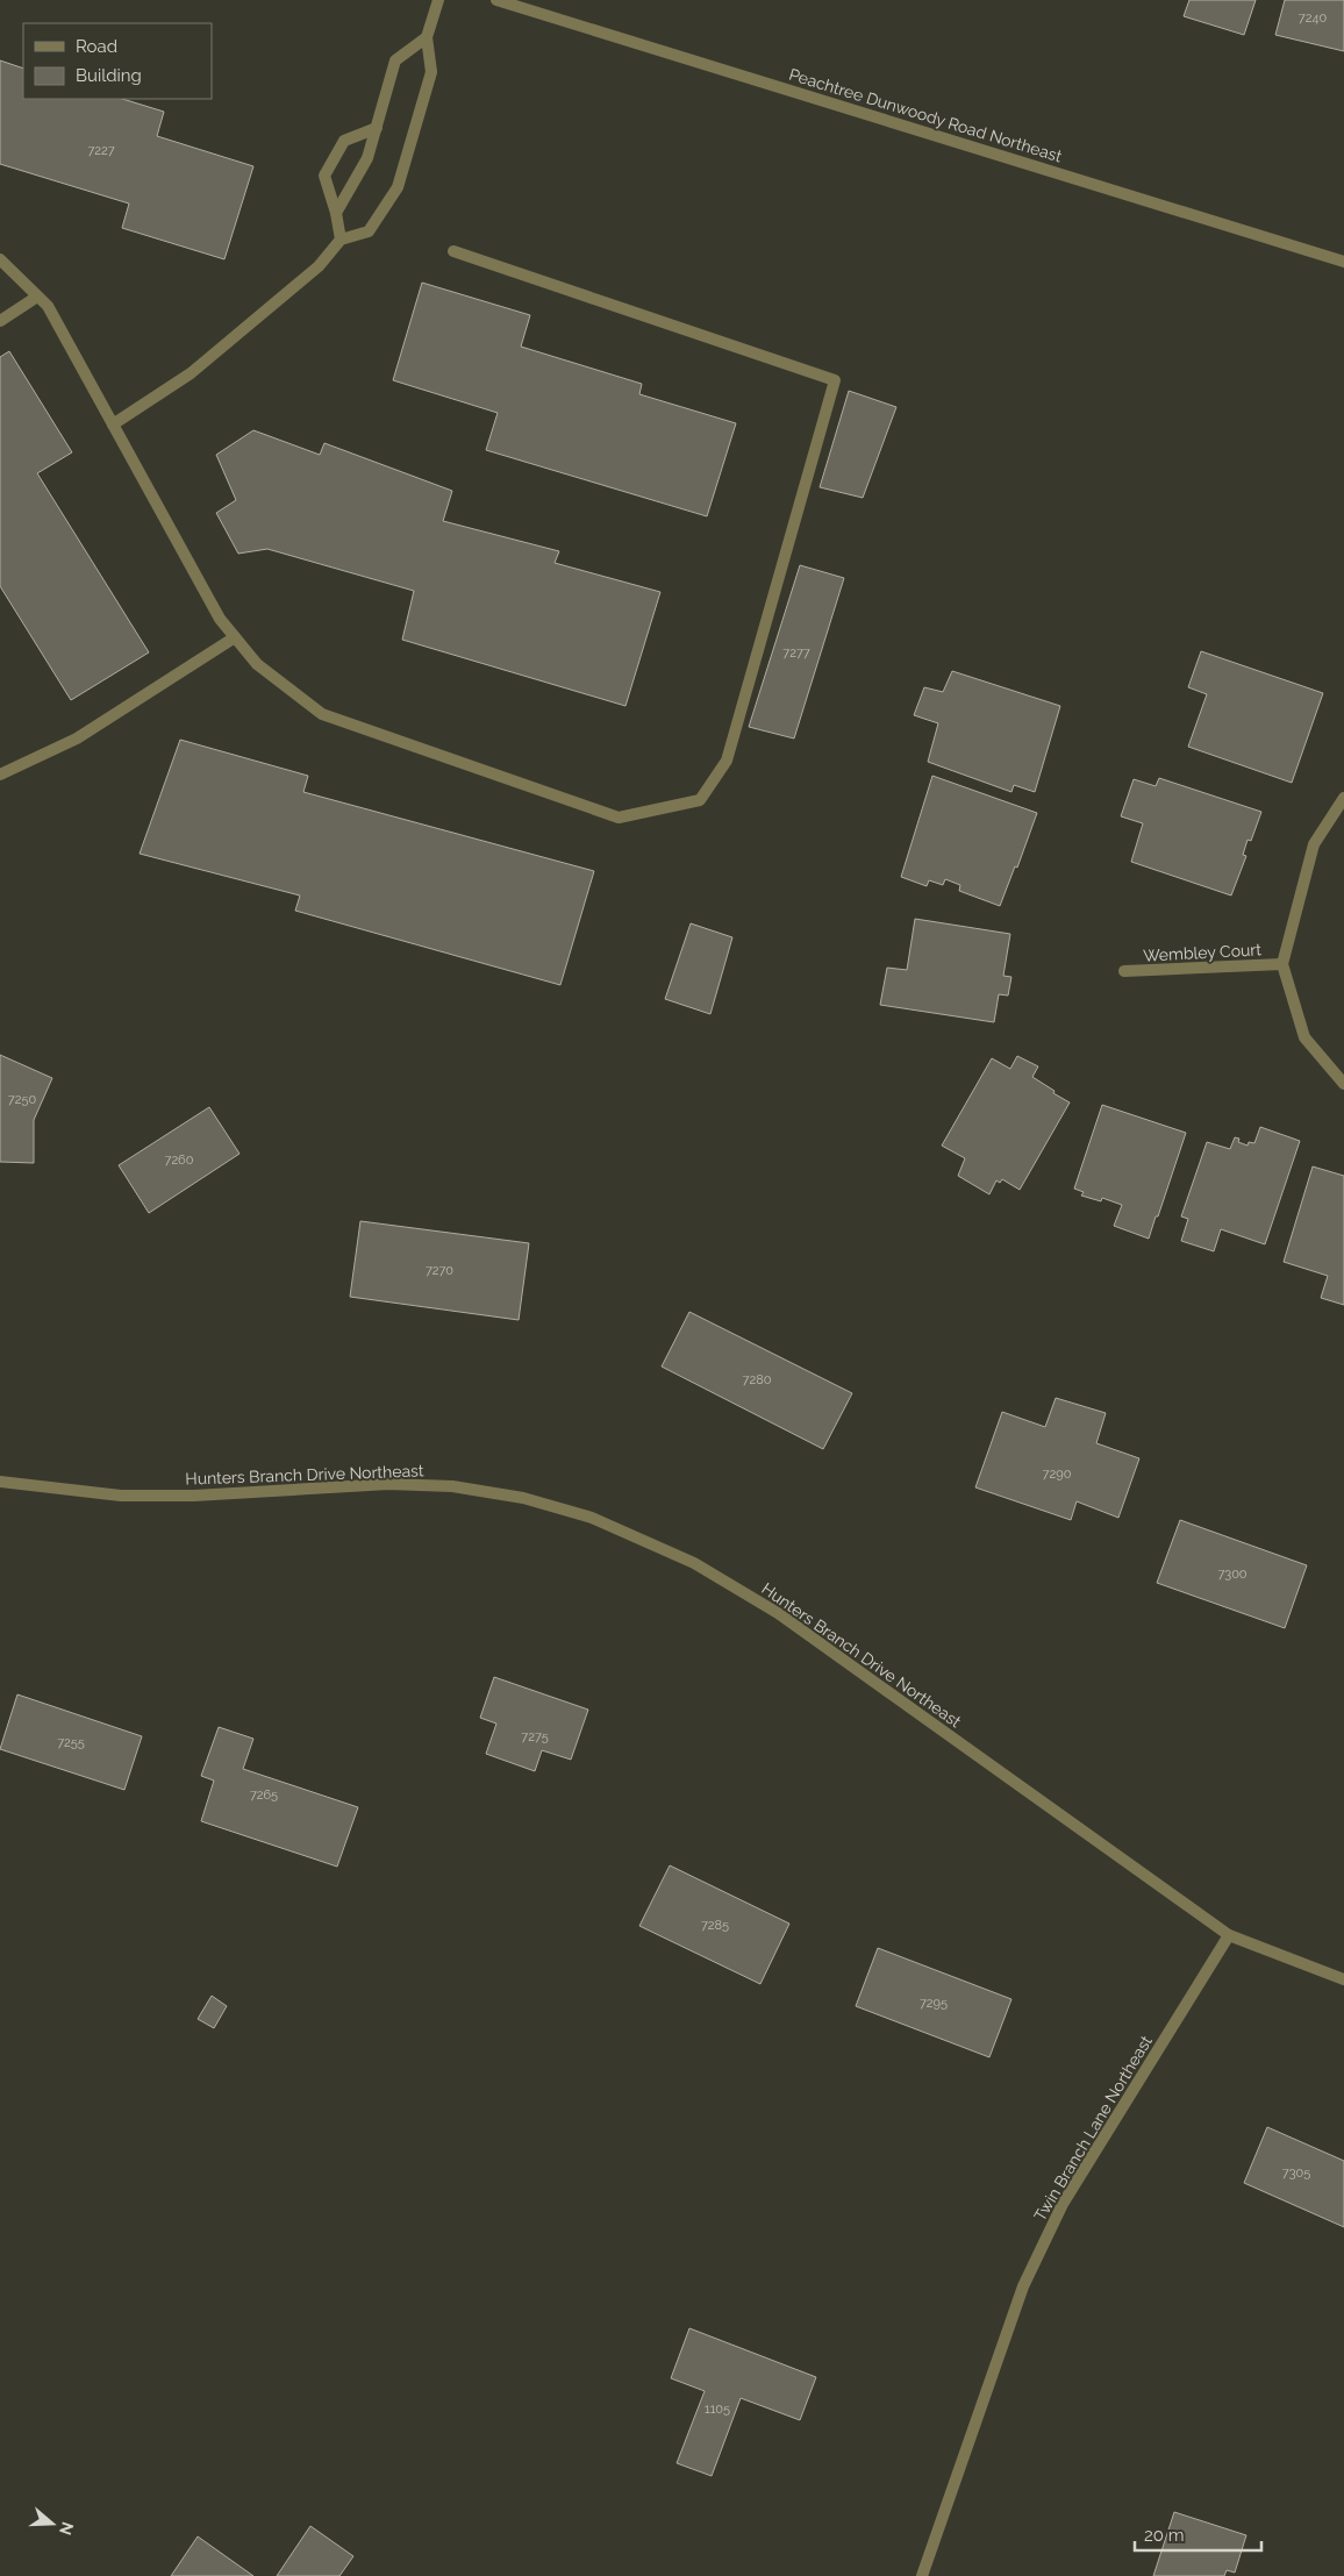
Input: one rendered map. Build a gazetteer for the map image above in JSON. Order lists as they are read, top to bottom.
{
  "streets": {
    "street": [
      "Peachtree Dunwoody Road Northeast",
      "Wembley Court",
      "Hunters Branch Drive Northeast",
      "Twin Branch Lane Northeast"
    ]
  },
  "crossings": [
    ["Hunters Branch Drive Northeast", "Twin Branch Lane Northeast"]
  ],
  "house_numbers": [
    "7240",
    "7227",
    "7277",
    "7250",
    "7260",
    "7270",
    "7280",
    "7290",
    "7300",
    "7275",
    "7255",
    "7265",
    "7285",
    "7295",
    "7305",
    "1105"
  ],
  "legend": ["Road", "Building"],
  "scale_bar": "20 m",
  "north": "right"
}
